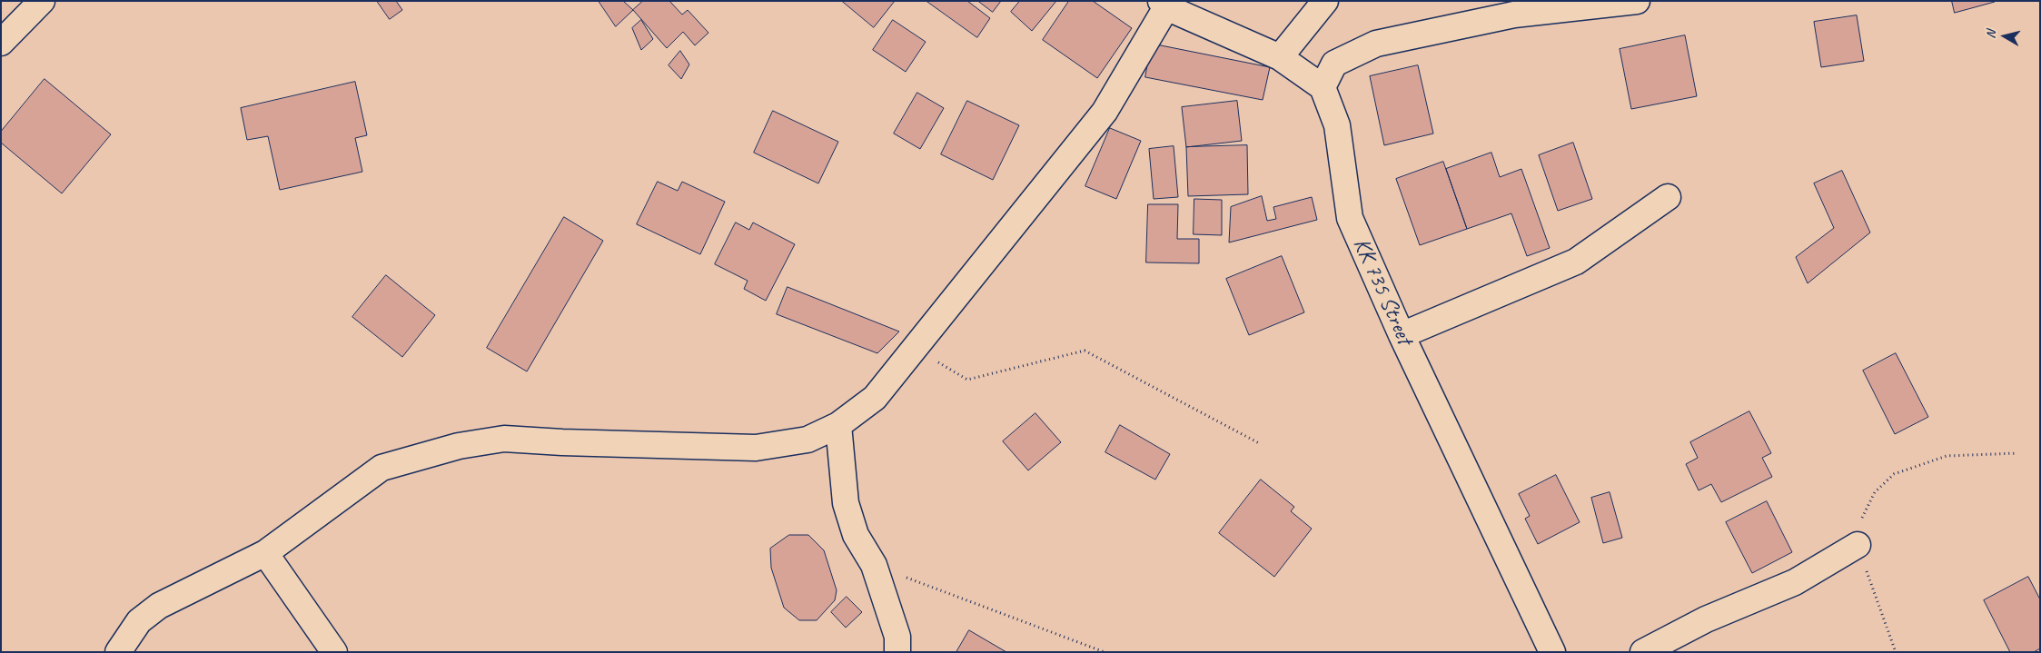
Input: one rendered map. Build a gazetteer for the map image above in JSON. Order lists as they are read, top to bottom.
{
  "streets": {
    "street": ["KK 735 Street"]
  },
  "north": "left"
}
